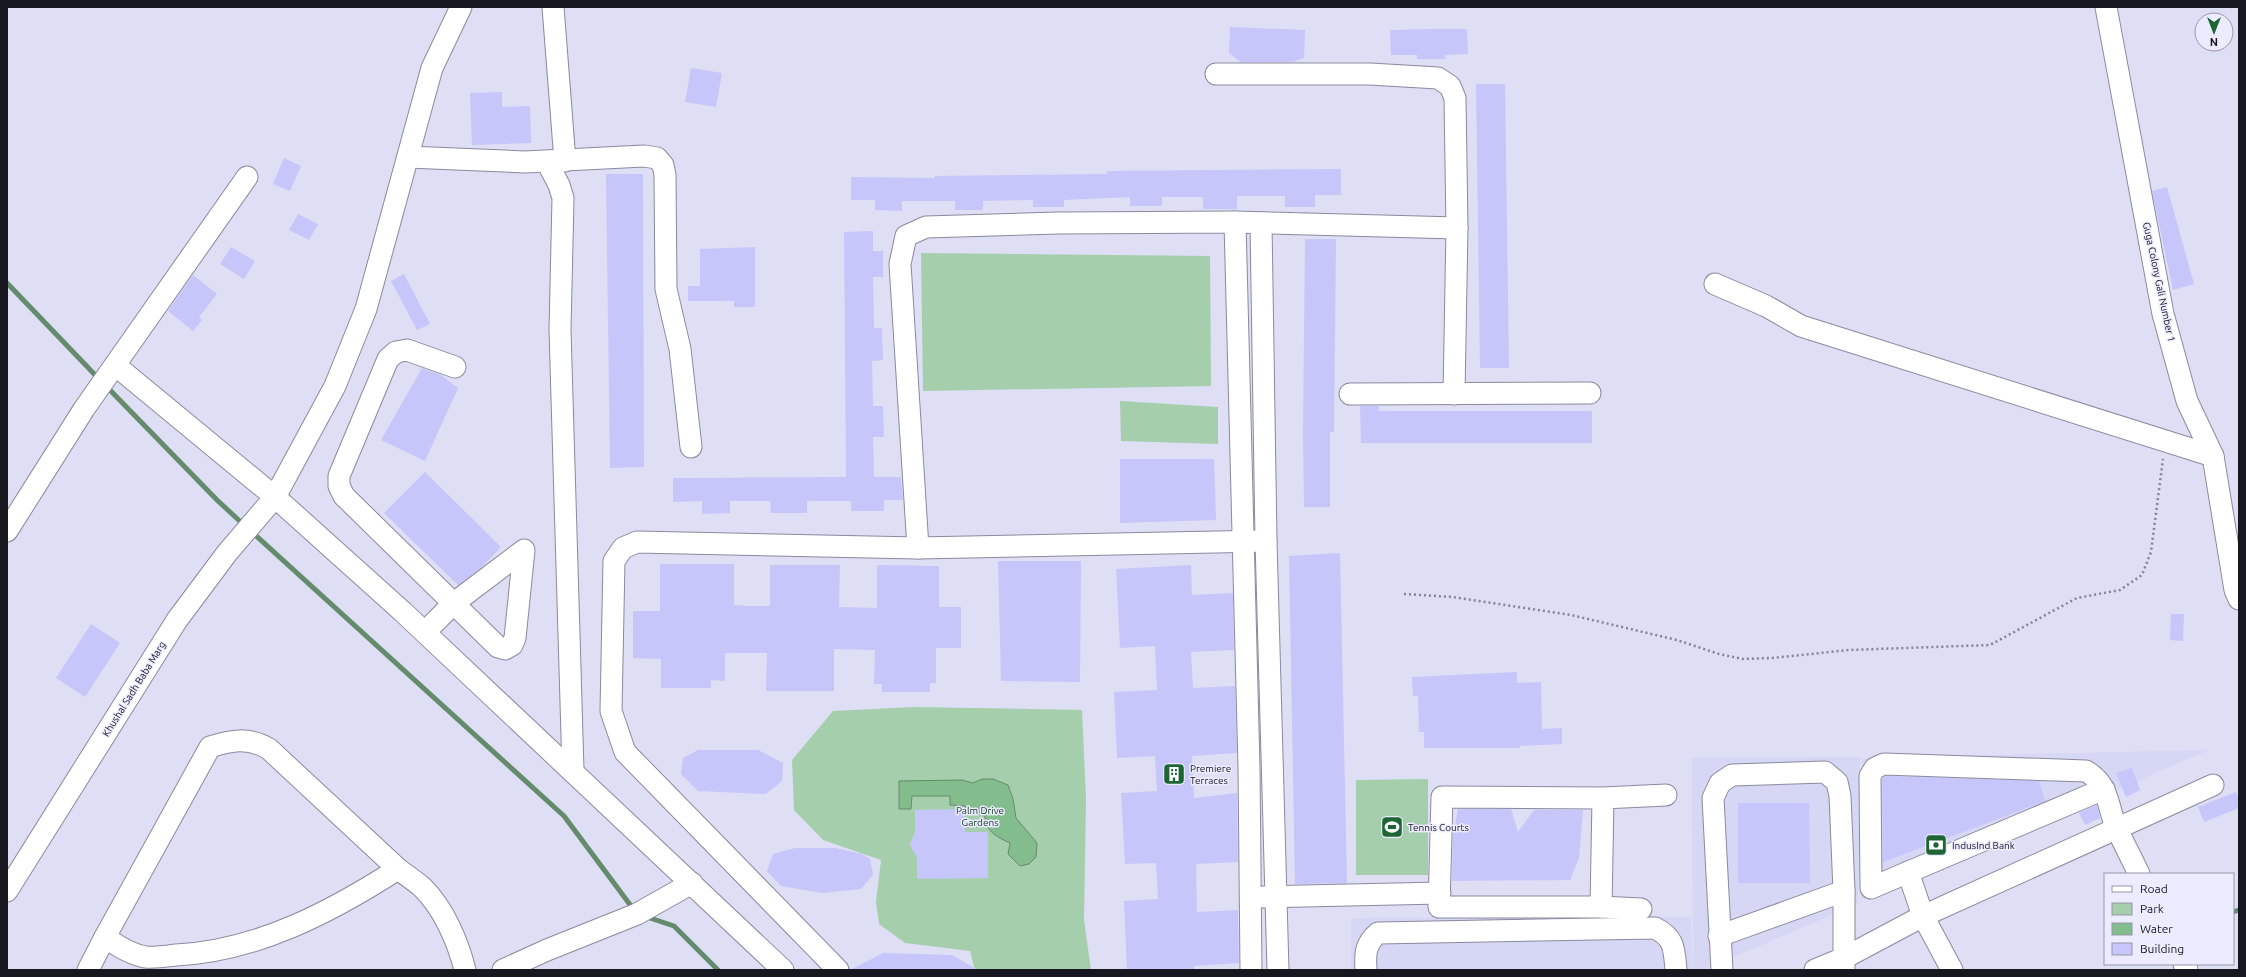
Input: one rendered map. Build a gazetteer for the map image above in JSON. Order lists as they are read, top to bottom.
{
  "streets": {
    "street": ["Guga Colony Gali Number 1", "Khushal Sadh Baba Marg"]
  },
  "parks": ["Palm Drive Gardens"],
  "places": {
    "building": ["Premiere Terraces"],
    "sports": ["Tennis Courts"],
    "bank": ["IndusInd Bank"]
  },
  "legend": [
    "Road",
    "Park",
    "Water",
    "Building"
  ],
  "north": "bottom"
}
